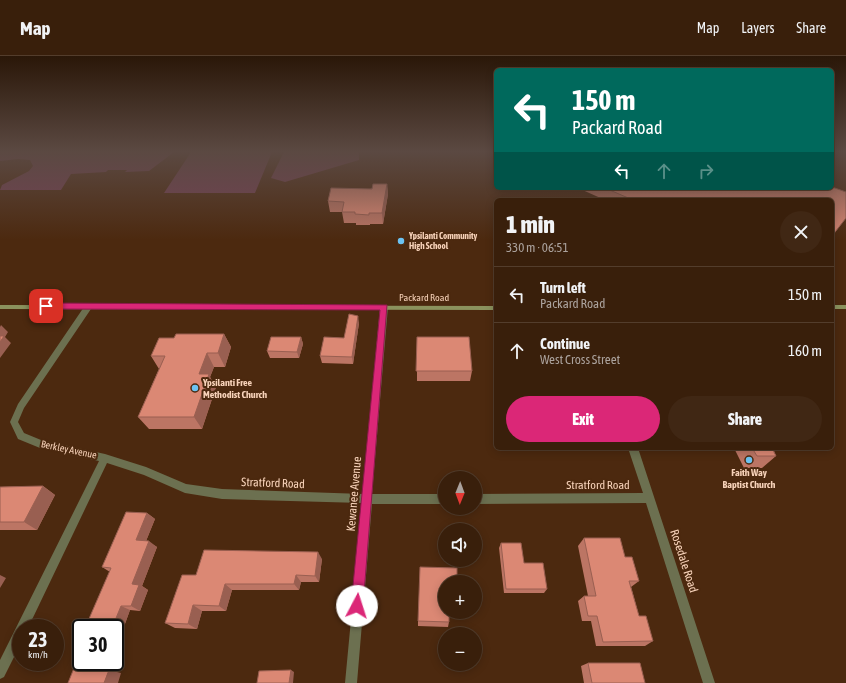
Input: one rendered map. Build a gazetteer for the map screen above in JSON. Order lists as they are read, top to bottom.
{
  "streets": {
    "main road": ["Packard Road"],
    "street": [
      "Berkley Avenue",
      "Stratford Road",
      "Kewanee Avenue",
      "Rosedale Road"
    ]
  },
  "crossings": [
    ["Packard Road", "Berkley Avenue"],
    ["Packard Road", "Kewanee Avenue"],
    ["Berkley Avenue", "Stratford Road"],
    ["Stratford Road", "Kewanee Avenue"],
    ["Stratford Road", "Rosedale Road"]
  ],
  "places": ["Ypsilanti Community High School", "Ypsilanti Free Methodist Church", "Faith Way Baptist Church"],
  "north": "bottom",
  "page": {
    "header": "Map",
    "nav": ["Map", "Layers", "Share"],
    "turn": ["150 m", "Packard Road"],
    "heading": ["1 min", "330 m · 06:51"],
    "list": [
      {
        "name": "Turn left",
        "note": "Packard Road",
        "value": "150 m"
      },
      {
        "name": "Continue",
        "note": "West Cross Street",
        "value": "160 m"
      }
    ],
    "buttons": ["Exit", "Share"],
    "map_buttons": ["+", "−"],
    "speed": "23 km/h",
    "limit": "30"
  }
}
